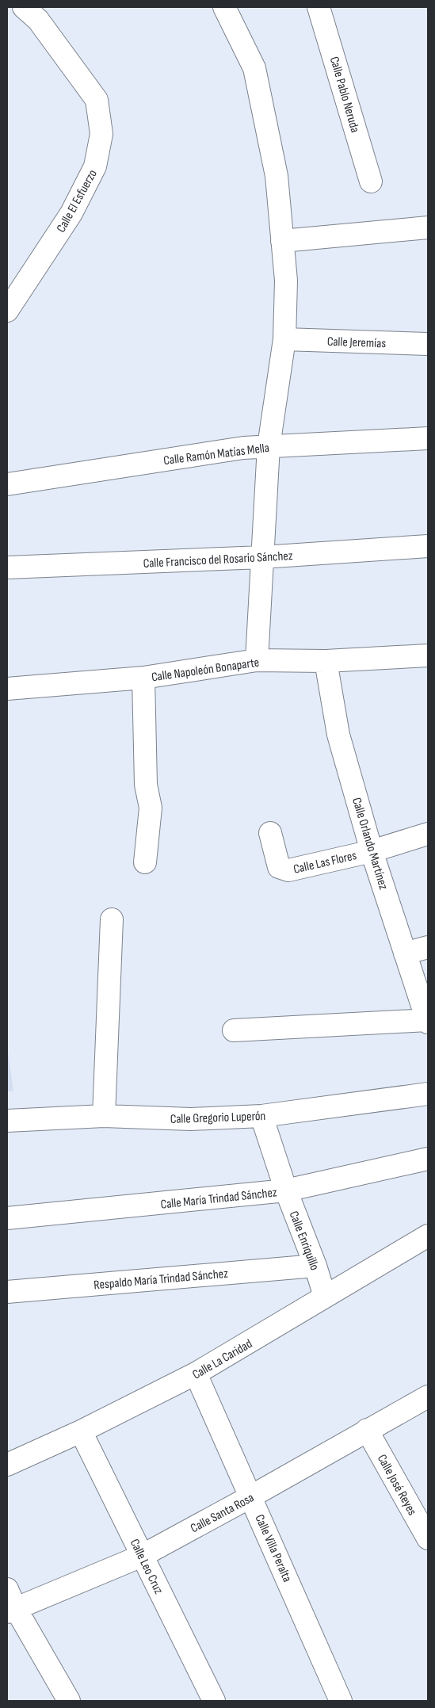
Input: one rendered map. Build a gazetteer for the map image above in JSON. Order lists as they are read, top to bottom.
{
  "streets": {
    "street": [
      "Calle Pablo Neruda",
      "Calle El Esfuerzo",
      "Calle Jeremías",
      "Calle Ramón Matías Mella",
      "Calle Francisco del Rosario Sánchez",
      "Calle Napoleón Bonaparte",
      "Calle Orlando Martínez",
      "Calle Las Flores",
      "Calle Gregorio Luperón",
      "Calle María Trindad Sánchez",
      "Calle Enriquillo",
      "Respaldo María Trindad Sánchez",
      "Calle La Caridad",
      "Calle José Reyes",
      "Calle Santa Rosa",
      "Calle Villa Peralta",
      "Calle Leo Cruz"
    ]
  },
  "crossings": [
    ["Calle Napoleón Bonaparte", "Calle Orlando Martínez"],
    ["Calle Orlando Martínez", "Calle Las Flores"],
    ["Calle Gregorio Luperón", "Calle Enriquillo"],
    ["Calle María Trindad Sánchez", "Calle Enriquillo"],
    ["Calle Enriquillo", "Respaldo María Trindad Sánchez"],
    ["Calle Enriquillo", "Calle La Caridad"],
    ["Calle La Caridad", "Calle Villa Peralta"],
    ["Calle La Caridad", "Calle Leo Cruz"],
    ["Calle José Reyes", "Calle Santa Rosa"],
    ["Calle Santa Rosa", "Calle Villa Peralta"],
    ["Calle Santa Rosa", "Calle Leo Cruz"]
  ]
}
